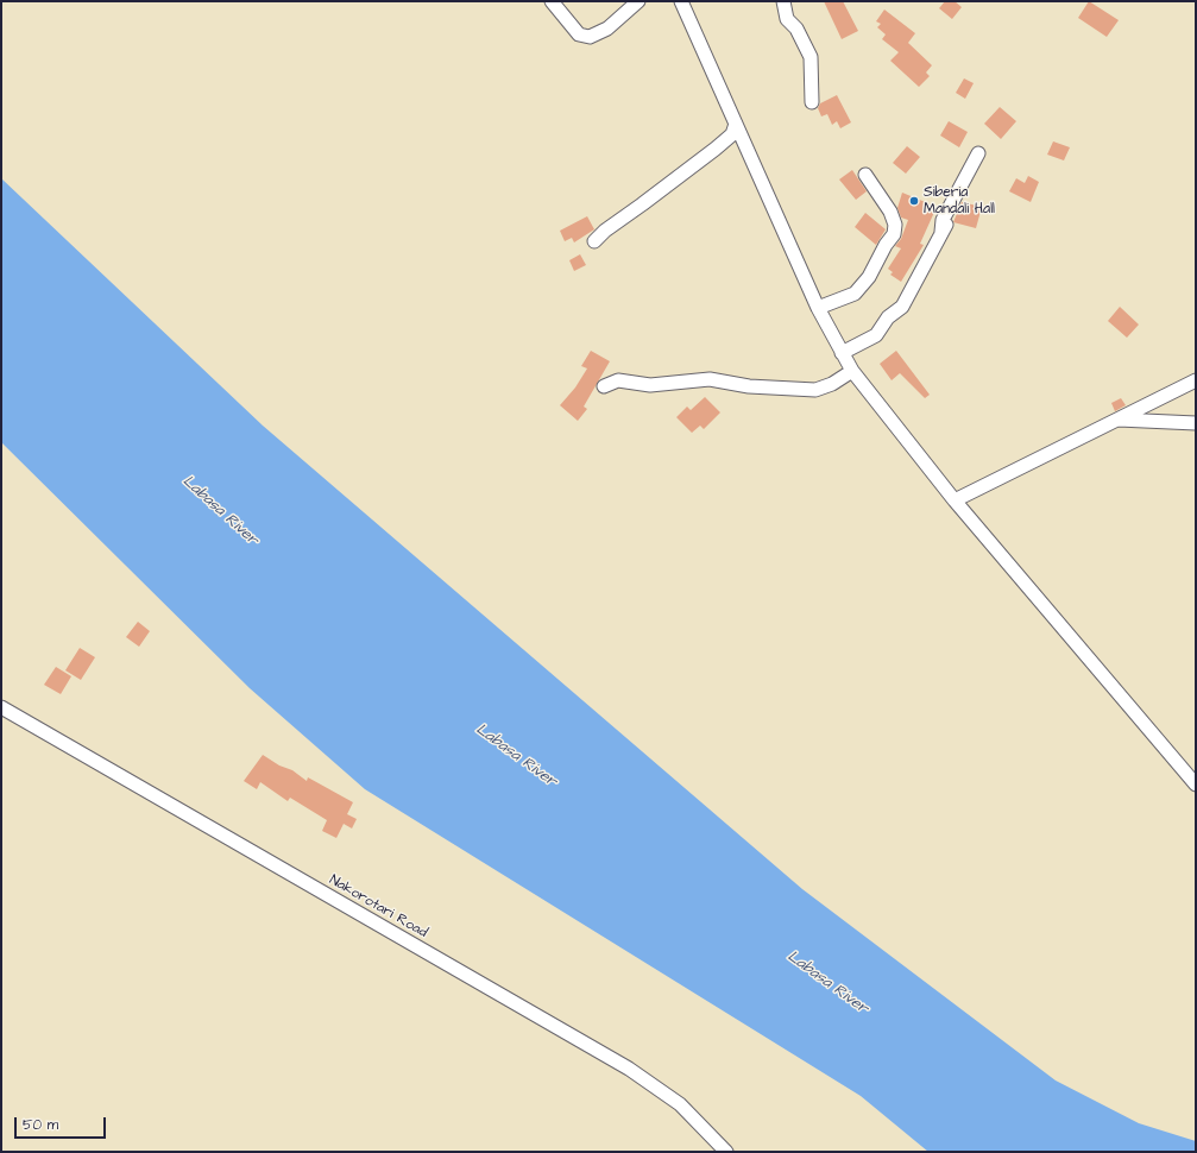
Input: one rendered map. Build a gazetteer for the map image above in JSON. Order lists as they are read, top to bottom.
{
  "streets": {
    "street": ["Nakorotari Road"]
  },
  "water": ["Labasa River"],
  "places": ["Siberia Mandali Hall"],
  "scale_bar": "50 m"
}
